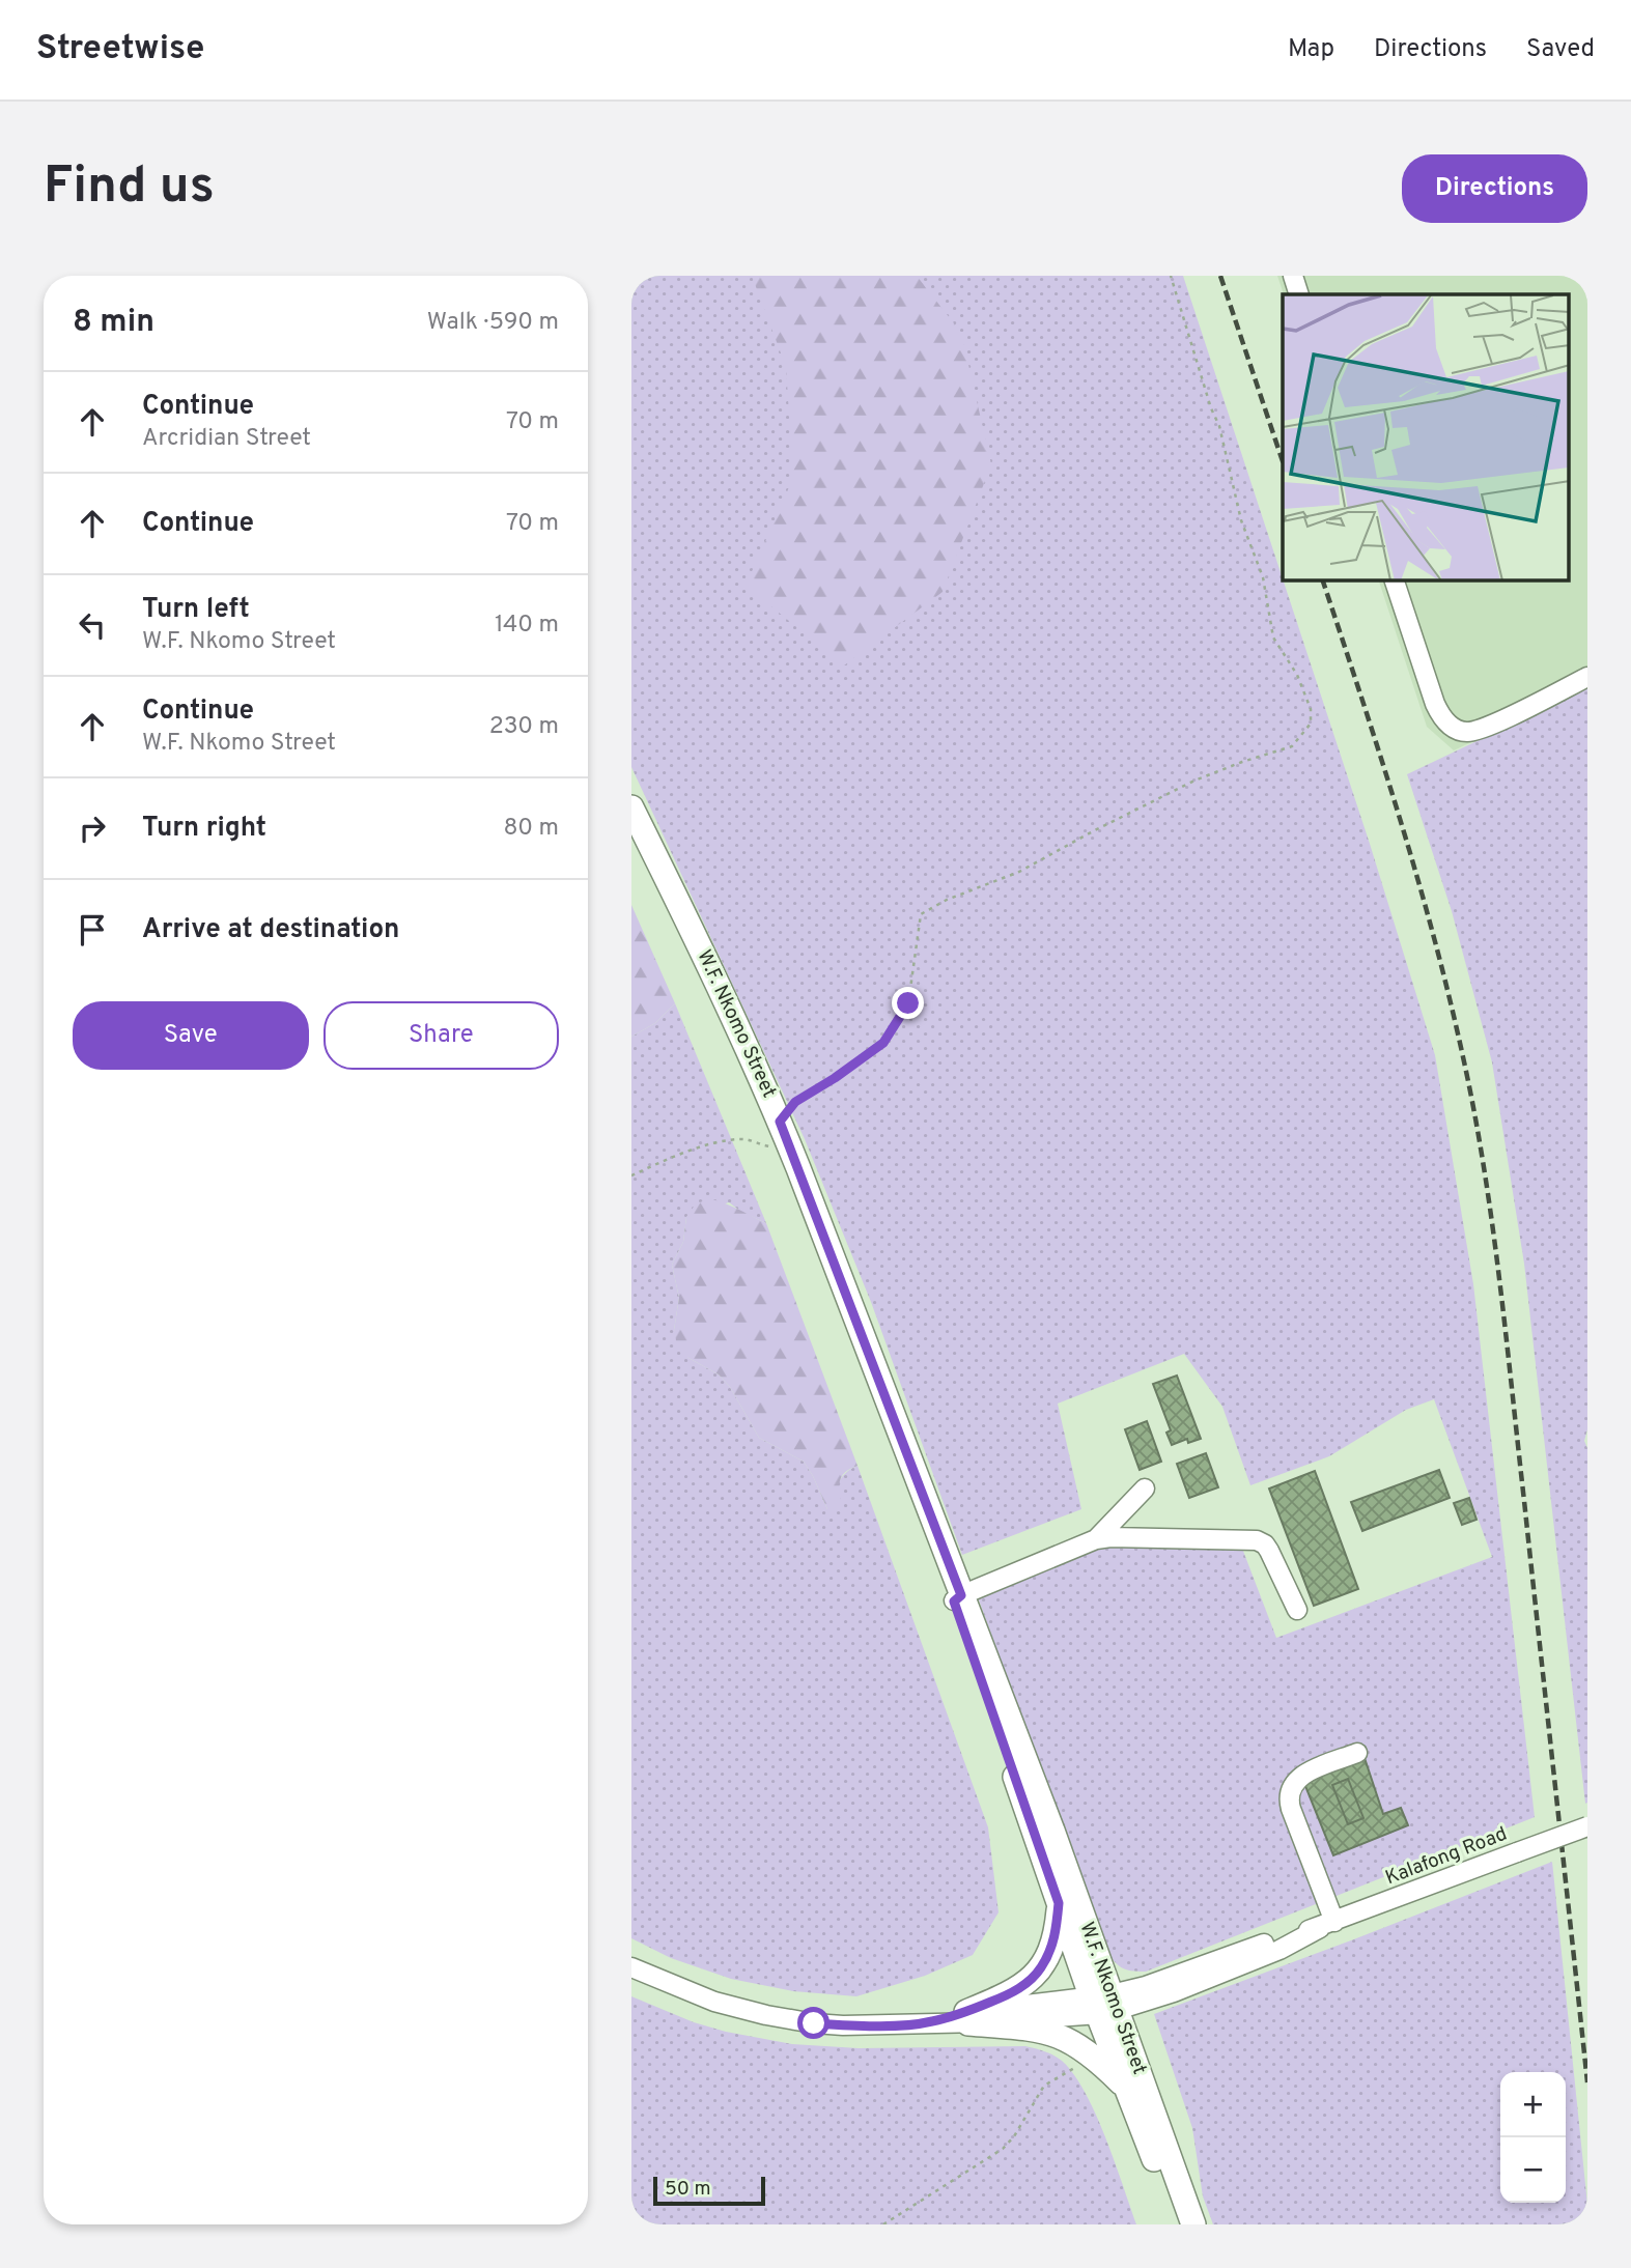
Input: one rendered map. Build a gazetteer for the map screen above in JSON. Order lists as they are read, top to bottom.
{
  "streets": {
    "main road": ["W.F. Nkomo Street"],
    "street": ["Kalafong Road"]
  },
  "crossings": [
    ["W.F. Nkomo Street", "Kalafong Road"]
  ],
  "scale_bar": "50 m",
  "page": {
    "header": "Streetwise",
    "nav": ["Map", "Directions", "Saved"],
    "buttons": [
      "Directions",
      ["Save", "Share"]
    ],
    "title": "Find us",
    "heading": ["8 min", "Walk · 590 m"],
    "list": [
      ["Continue", "Arcridian Street", "70 m"],
      ["Continue", "70 m"],
      ["Turn left", "W.F. Nkomo Street", "140 m"],
      ["Continue", "W.F. Nkomo Street", "230 m"],
      ["Turn right", "80 m"],
      "Arrive at destination"
    ],
    "map_buttons": ["+", "−"],
    "scale": "50 m"
  }
}
